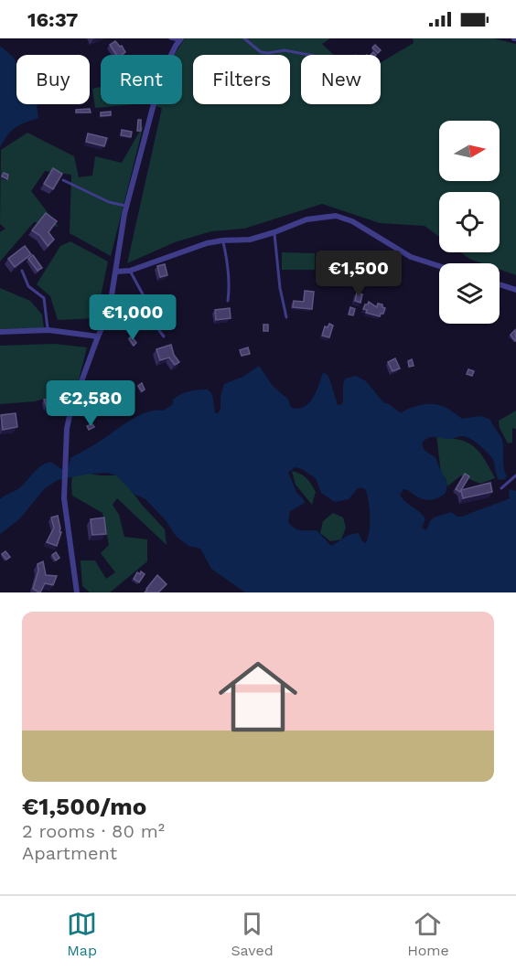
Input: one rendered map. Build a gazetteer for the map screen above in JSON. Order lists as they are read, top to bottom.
{
  "north": "right",
  "page": {
    "status": "16:37",
    "chip": [
      "Buy",
      "Rent",
      "Filters",
      "New"
    ],
    "price": ["€1,500", "€1,000", "€2,580"],
    "list": [
      {
        "name": "€1,500/mo",
        "note": "2 rooms · 80 m² · Apartment"
      }
    ],
    "tabs": ["Map", "Saved", "Home"]
  }
}
